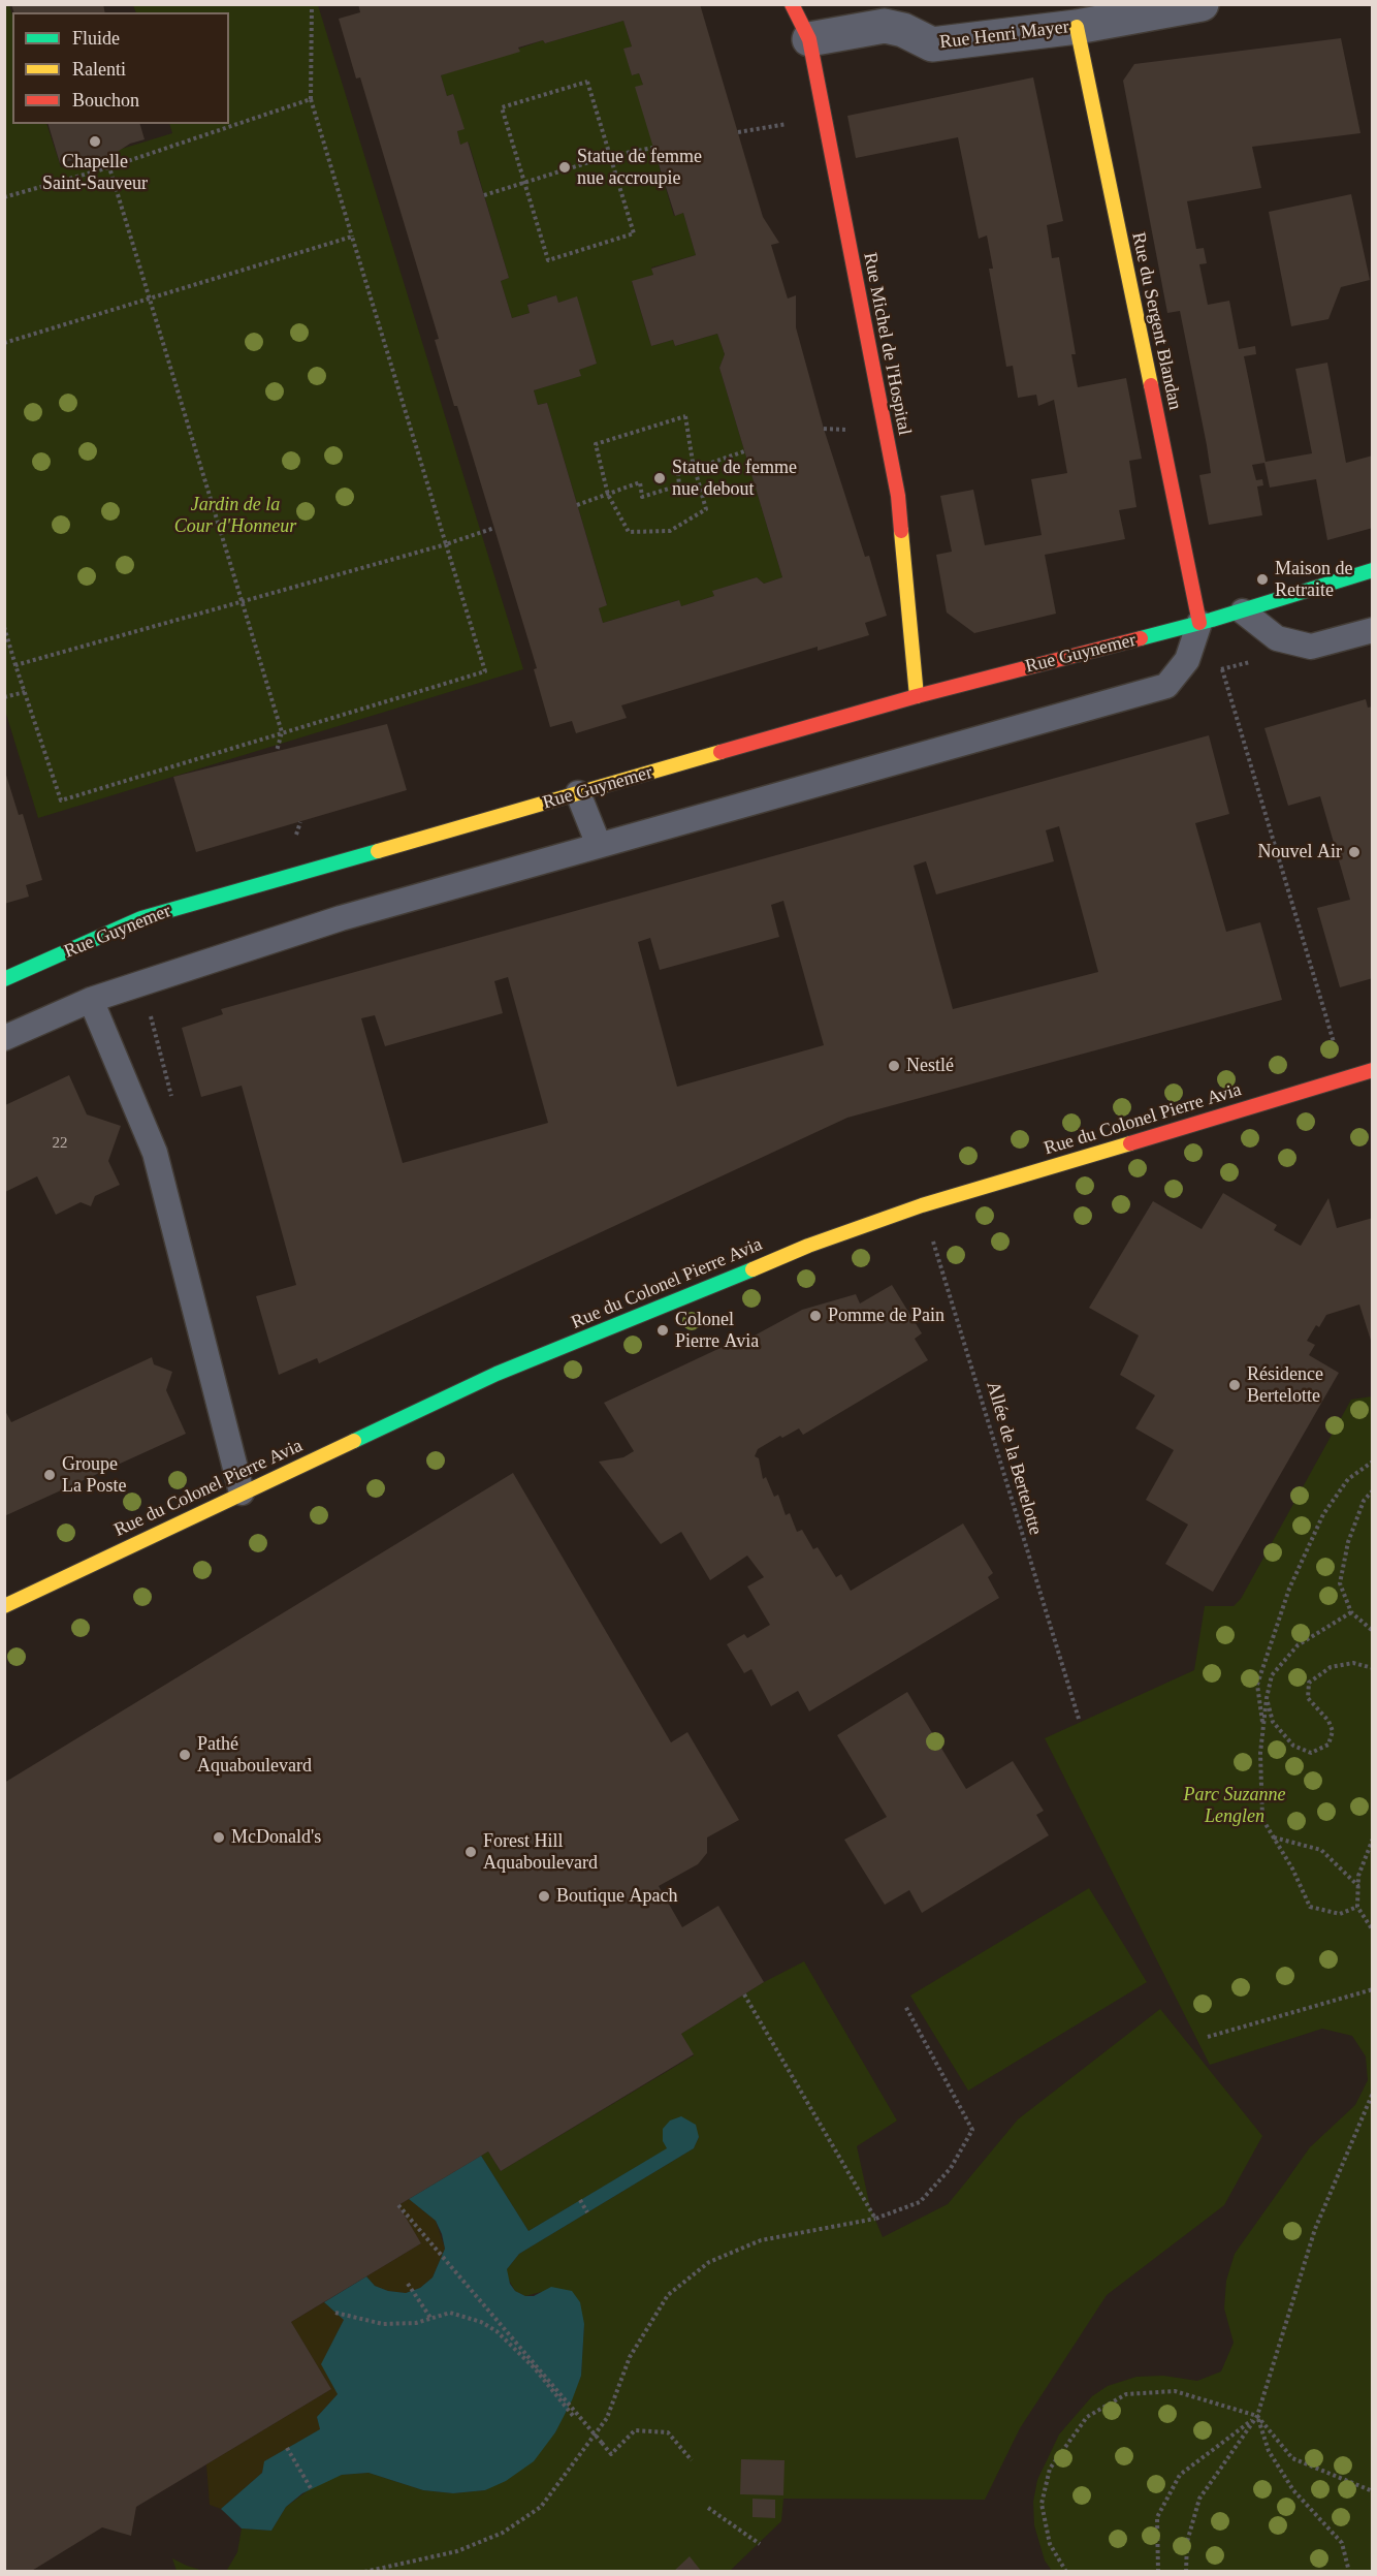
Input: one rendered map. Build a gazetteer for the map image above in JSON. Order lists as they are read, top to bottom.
{
  "streets": {
    "street": [
      "Rue Henri Mayer",
      "Rue du Sergent Blandan",
      "Rue Michel de l'Hospital",
      "Rue Guynemer",
      "Rue du Colonel Pierre Avia"
    ],
    "path": ["Allée de la Bertelotte"]
  },
  "crossings": [
    ["Rue Henri Mayer", "Rue du Sergent Blandan"],
    ["Rue Henri Mayer", "Rue Michel de l'Hospital"],
    ["Rue du Sergent Blandan", "Rue Guynemer"],
    ["Rue Michel de l'Hospital", "Rue Guynemer"],
    ["Rue du Colonel Pierre Avia", "Allée de la Bertelotte"]
  ],
  "parks": ["Jardin de la Cour d'Honneur", "Parc Suzanne Lenglen"],
  "places": [
    "Chapelle Saint-Sauveur",
    "Statue de femme nue accroupie",
    "Statue de femme nue debout",
    "Maison de Retraite",
    "Nouvel Air",
    "Nestlé",
    "Pomme de Pain",
    "Colonel Pierre Avia",
    "Résidence Bertelotte",
    "Groupe La Poste",
    "Pathé Aquaboulevard",
    "McDonald's",
    "Forest Hill Aquaboulevard",
    "Boutique Apach"
  ],
  "house_numbers": ["22"],
  "legend": ["Fluide", "Ralenti", "Bouchon"]
}
